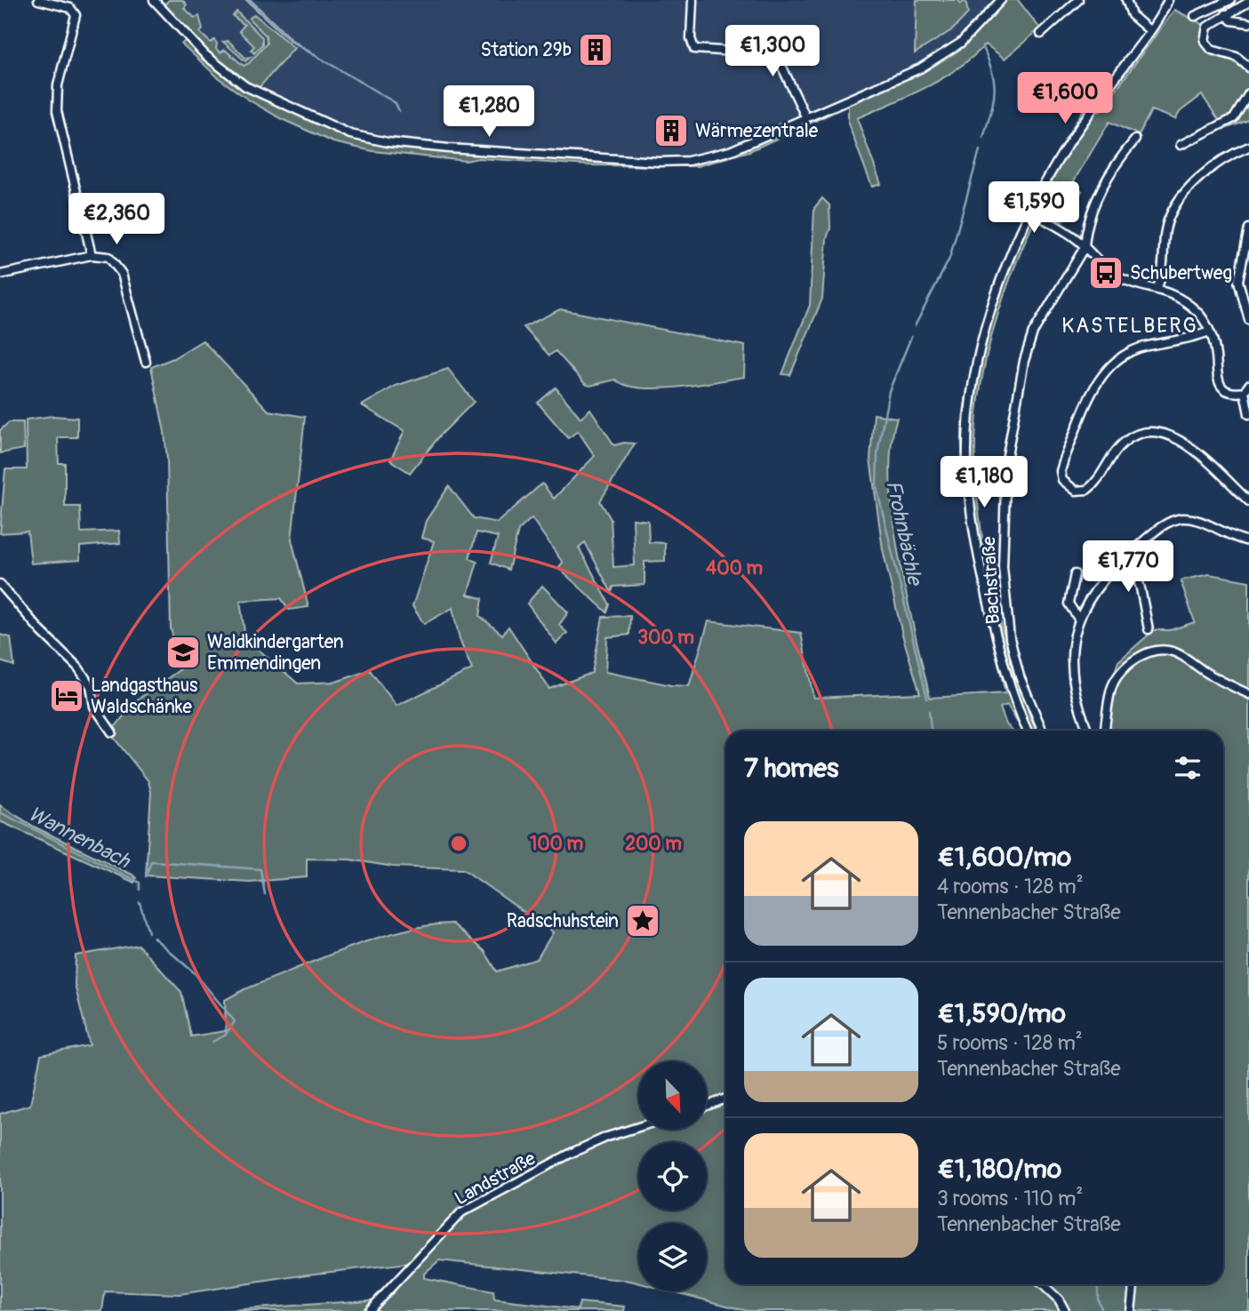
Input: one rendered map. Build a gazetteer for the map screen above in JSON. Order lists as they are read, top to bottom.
{
  "streets": {
    "street": ["Bachstraße", "Landstraße"]
  },
  "districts": ["KASTELBERG"],
  "water": ["Frohnbächle", "Wannenbach"],
  "places": {
    "building": ["Station 29b", "Wärmezentrale"],
    "bus stop": ["Schubertweg"],
    "school or university": ["Waldkindergarten Emmendingen"],
    "hotel": ["Landgasthaus Waldschänke"],
    "place": ["Radschuhstein"]
  },
  "north": "bottom right",
  "page": {
    "price": [
      "€1,300",
      "€1,600",
      "€1,280",
      "€1,590",
      "€2,360",
      "€1,180",
      "€1,770"
    ],
    "heading": "7 homes",
    "list": [
      {
        "name": "€1,600/mo",
        "note": "4 rooms · 128 m² · Tennenbacher Straße"
      },
      {
        "name": "€1,590/mo",
        "note": "5 rooms · 128 m² · Tennenbacher Straße"
      },
      {
        "name": "€1,180/mo",
        "note": "3 rooms · 110 m² · Tennenbacher Straße"
      }
    ]
  },
  "rings": [
    "400 m",
    "300 m",
    "100 m",
    "200 m"
  ]
}
